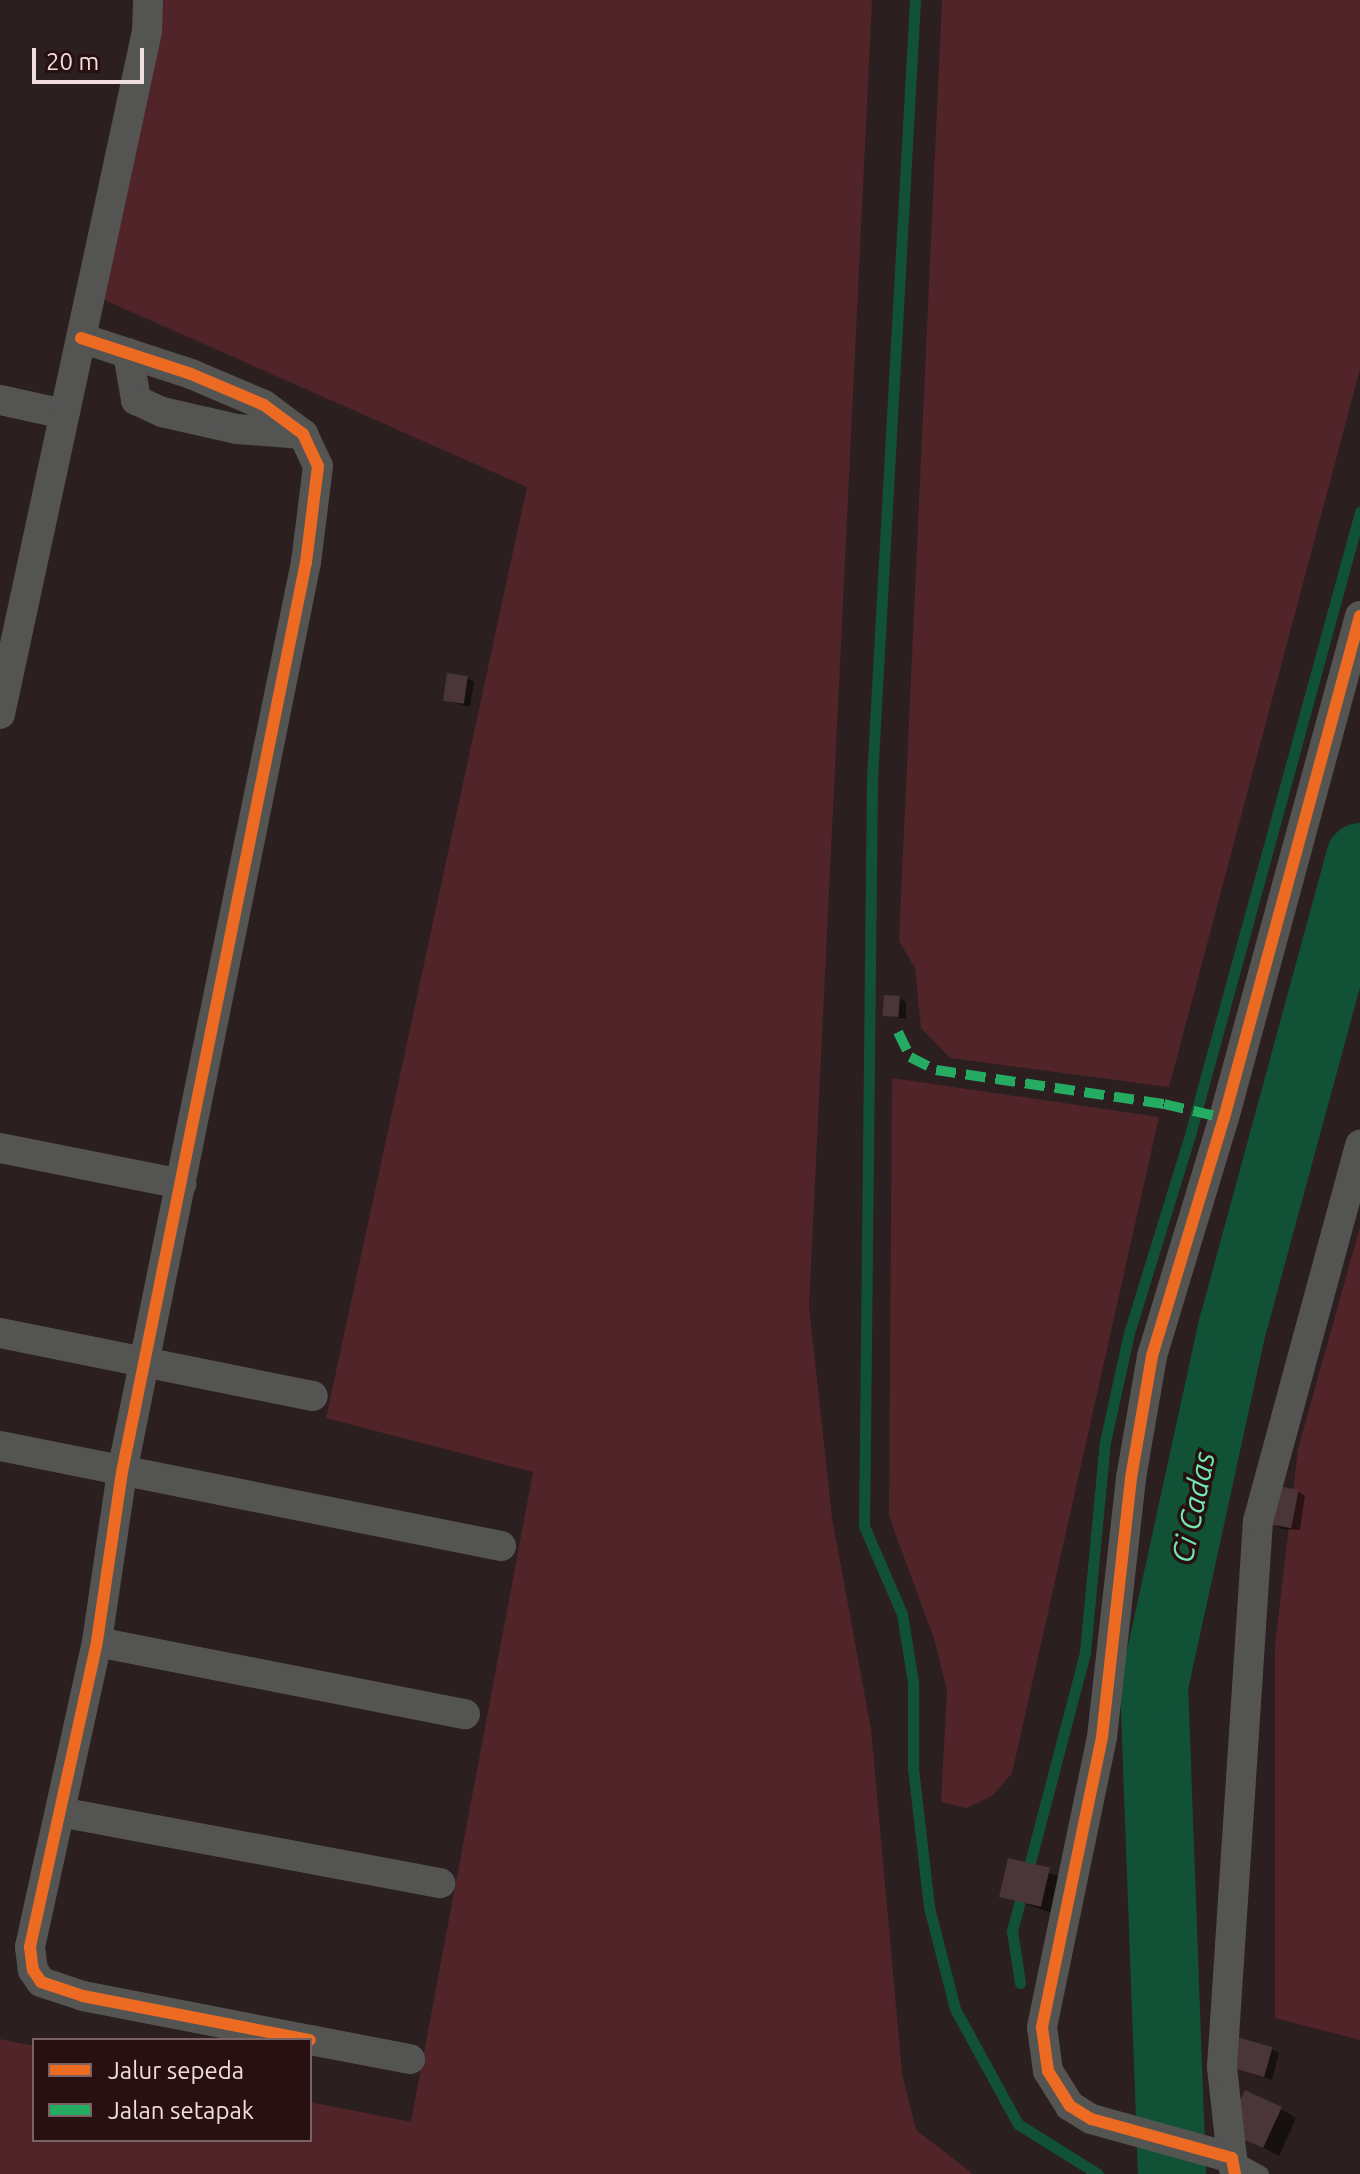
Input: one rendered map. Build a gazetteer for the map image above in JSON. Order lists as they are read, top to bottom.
{
  "water": ["Ci Cadas"],
  "legend": ["Jalur sepeda", "Jalan setapak"],
  "scale_bar": "20 m"
}
